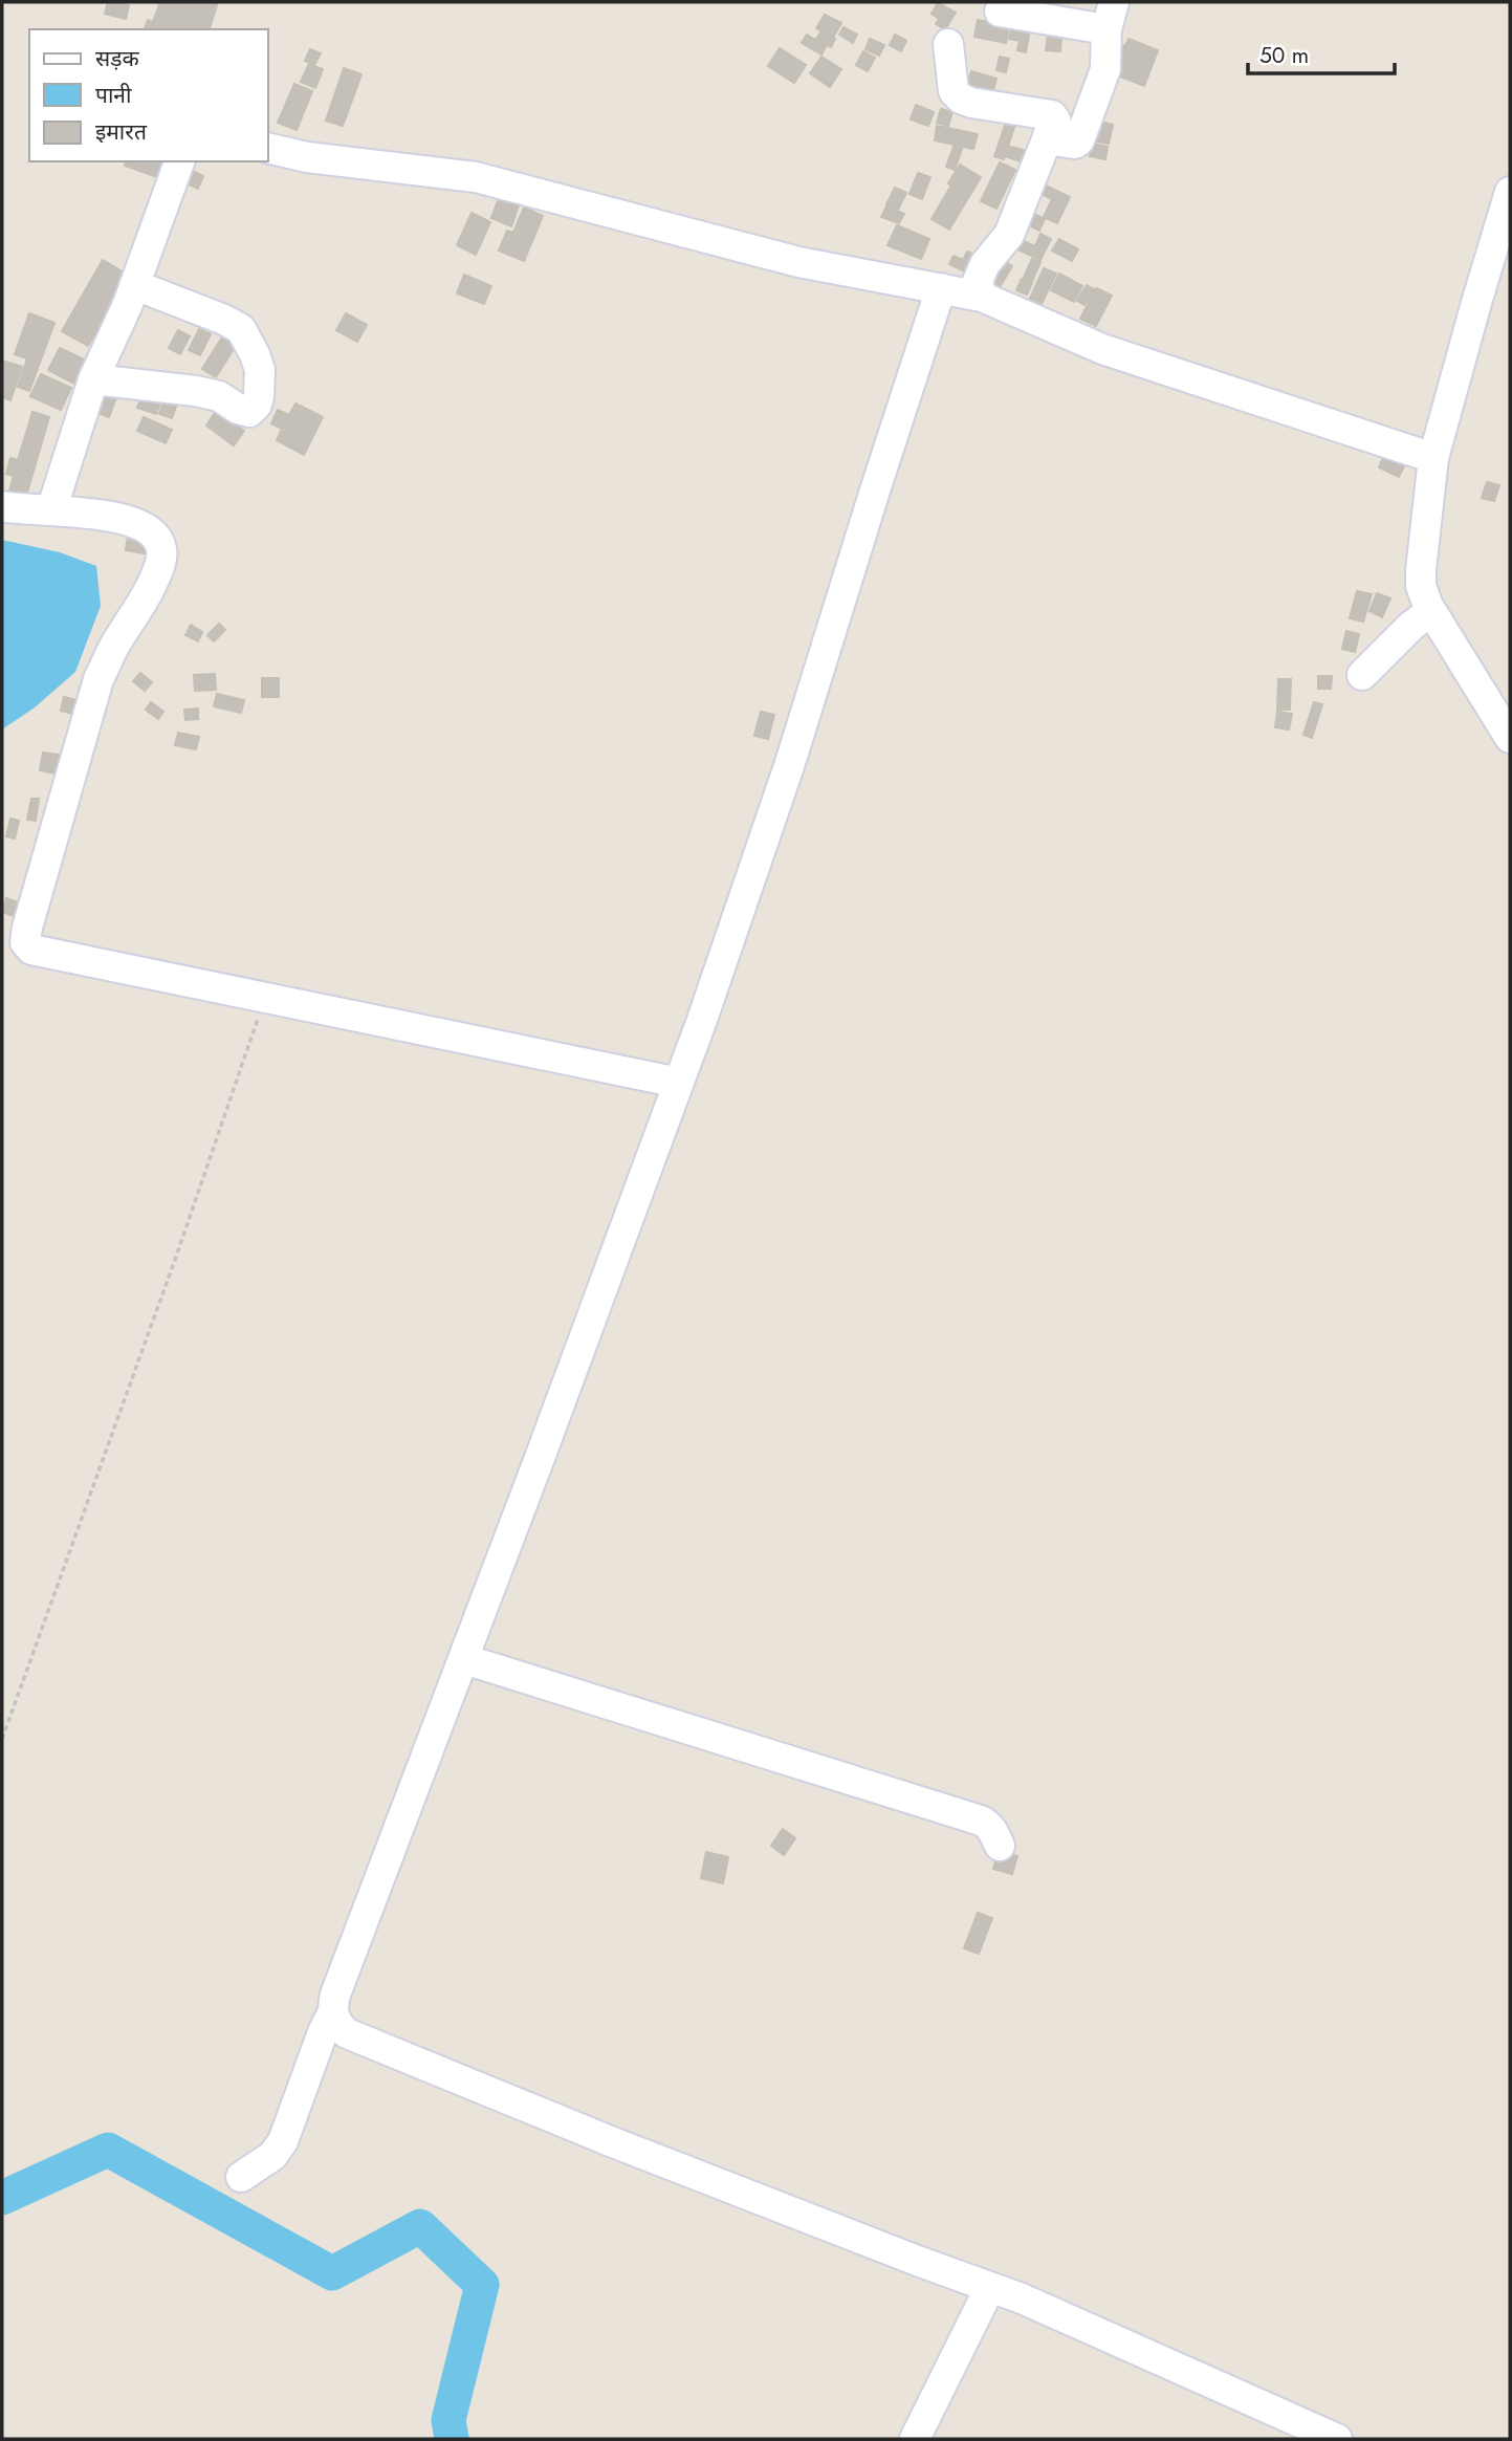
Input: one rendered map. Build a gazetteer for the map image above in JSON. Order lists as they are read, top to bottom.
{
  "legend": ["सड़क", "पानी", "इमारत"],
  "scale_bar": "50 m"
}
